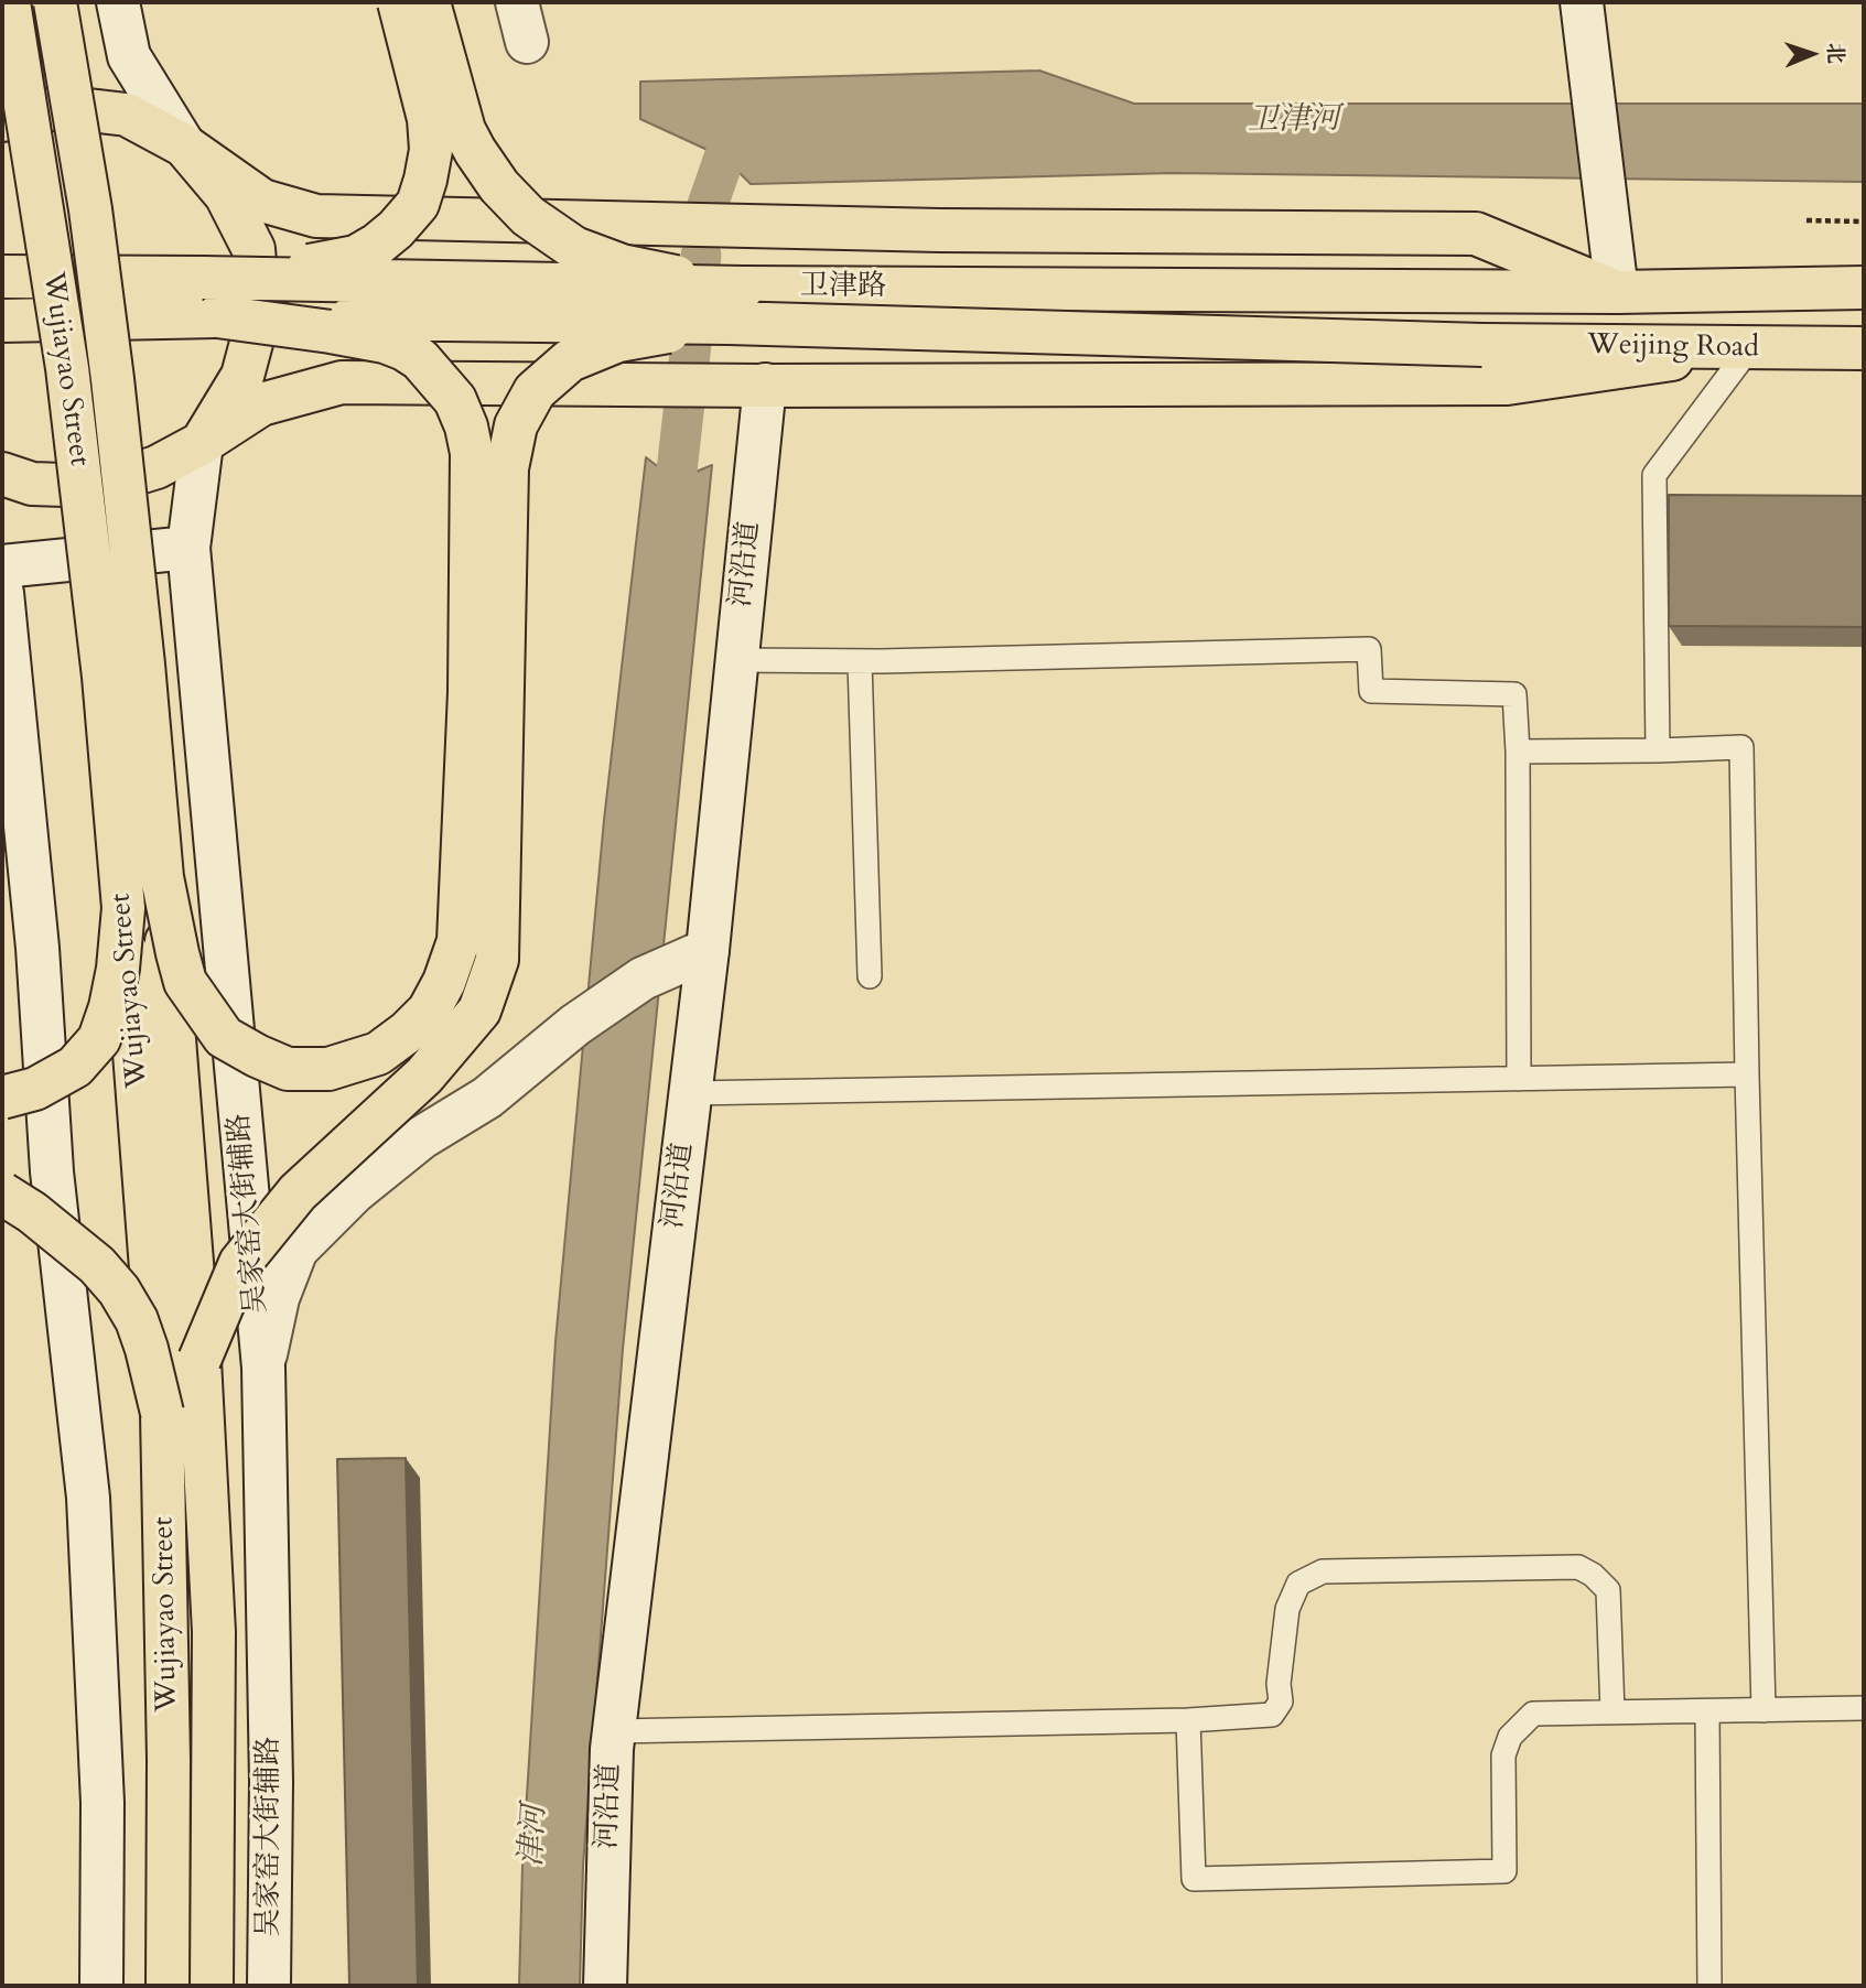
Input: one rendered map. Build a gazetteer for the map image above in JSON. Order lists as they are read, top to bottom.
{
  "streets": {
    "main road": ["卫津路", "Weijing Road", "Wujiayao Street"],
    "street": ["河沿道", "吴家窑大街辅路"]
  },
  "crossings": [
    ["卫津路", "Weijing Road"]
  ],
  "water": ["卫津河", "津河"],
  "north": "right"
}
